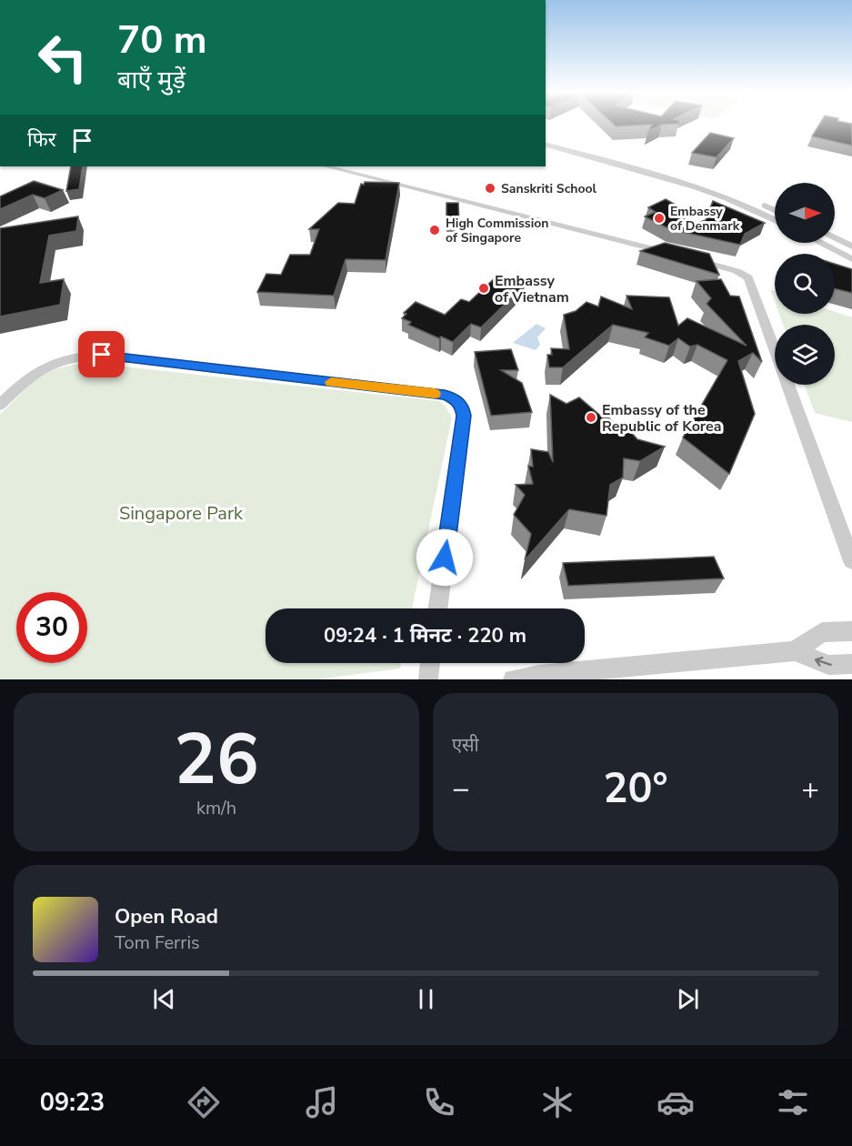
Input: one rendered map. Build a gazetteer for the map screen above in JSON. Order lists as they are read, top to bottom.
{
  "parks": ["Singapore Park"],
  "places": [
    "Sanskriti School",
    "Embassy of Denmark",
    "High Commission of Singapore",
    "Embassy of Vietnam",
    "Embassy of the Republic of Korea"
  ],
  "north": "right",
  "page": {
    "turn": ["70 m", "बाएँ मुड़ें"],
    "then": "फिर",
    "limit": "30",
    "trip": "09:24 · 1 मिनट · 220 m",
    "tile": [
      ["26", "km/h"],
      "एसी"
    ],
    "heat": ["−", "20°", "+"],
    "song": ["Open Road", "Tom Ferris"],
    "tabs": "09:23"
  }
}
